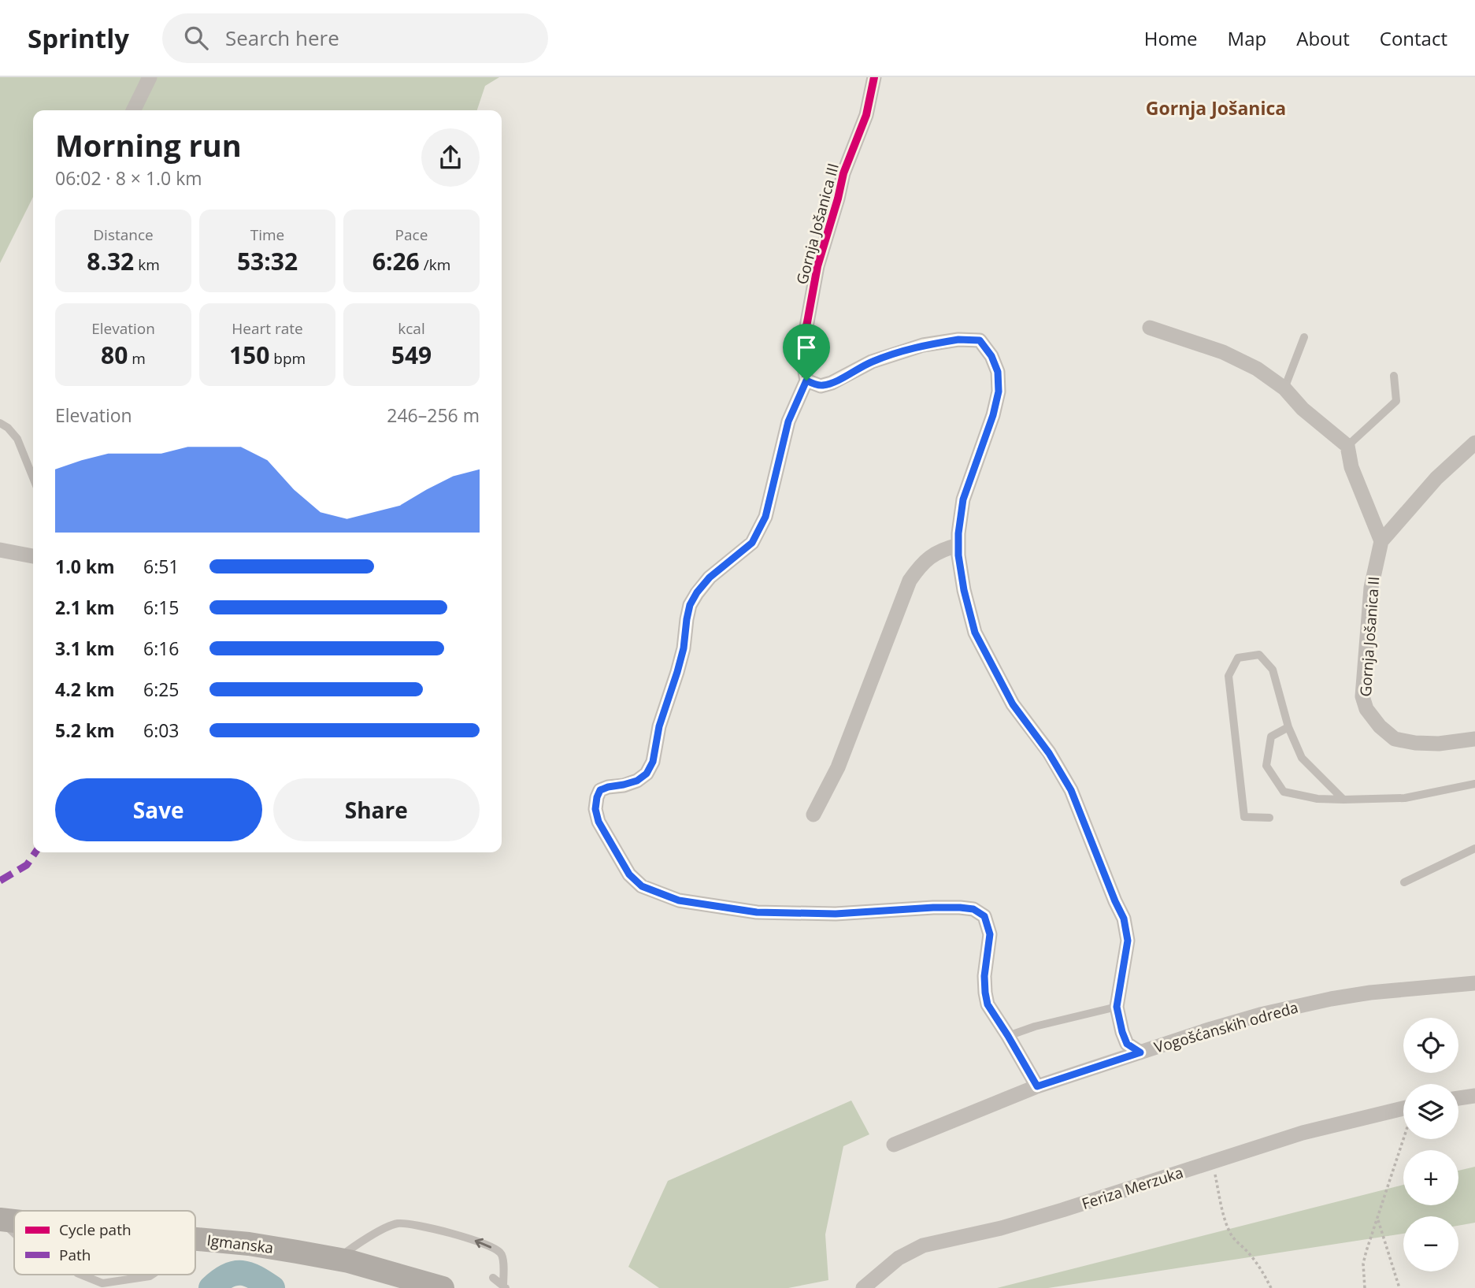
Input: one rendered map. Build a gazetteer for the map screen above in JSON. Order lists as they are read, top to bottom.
{
  "streets": {
    "main road": ["Igmanska"],
    "street": [
      "Gornja Jošanica III",
      "Gornja Jošanica II",
      "Vogošćanskih odreda",
      "Feriza Merzuka"
    ]
  },
  "crossings": [
    ["Gornja Jošanica III", "Vogošćanskih odreda"]
  ],
  "districts": ["Gornja Jošanica"],
  "legend": ["Cycle path", "Path"],
  "page": {
    "header": "Sprintly",
    "search": "Search here",
    "nav": [
      "Home",
      "Map",
      "About",
      "Contact"
    ],
    "heading": ["Morning run", "06:02 · 8 × 1.0 km"],
    "stats": [
      ["Distance", "8.32 km"],
      ["Time", "53:32"],
      ["Pace", "6:26 /km"],
      ["Elevation", "80 m"],
      ["Heart rate", "150 bpm"],
      ["kcal", "549"]
    ],
    "chart": ["Elevation", "246–256 m"],
    "list": [
      {
        "name": "1.0 km",
        "note": "6:51"
      },
      {
        "name": "2.1 km",
        "note": "6:15"
      },
      {
        "name": "3.1 km",
        "note": "6:16"
      },
      {
        "name": "4.2 km",
        "note": "6:25"
      },
      {
        "name": "5.2 km",
        "note": "6:03"
      }
    ],
    "buttons": ["Save", "Share"],
    "map_buttons": ["+", "−"]
  }
}
